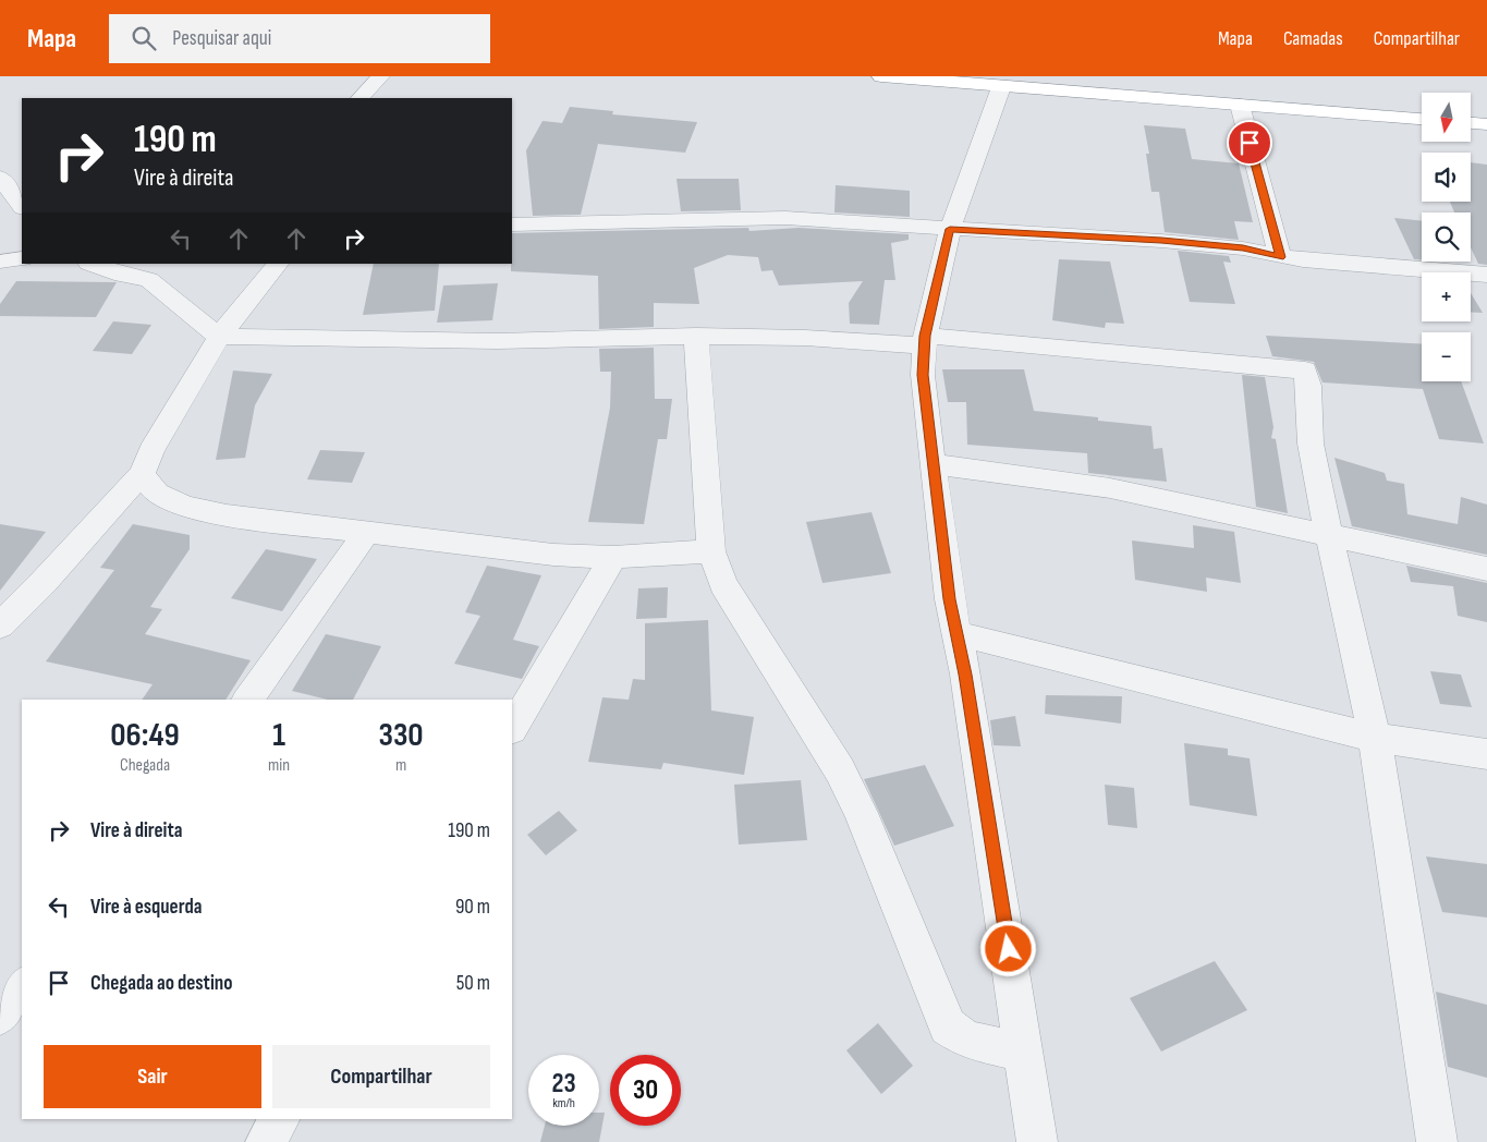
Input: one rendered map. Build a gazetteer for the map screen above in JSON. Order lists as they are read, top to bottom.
{
  "north": "bottom",
  "page": {
    "header": "Mapa",
    "search": "Pesquisar aqui",
    "nav": ["Mapa", "Camadas", "Compartilhar"],
    "map_buttons": ["+", "−"],
    "turn": ["190 m", "Vire à direita"],
    "eta": [
      "06:49",
      "Chegada",
      "1",
      "min",
      "330",
      "m"
    ],
    "list": [
      {
        "name": "Vire à direita",
        "value": "190 m"
      },
      {
        "name": "Vire à esquerda",
        "value": "90 m"
      },
      {
        "name": "Chegada ao destino",
        "value": "50 m"
      }
    ],
    "buttons": ["Sair", "Compartilhar"],
    "speed": "23 km/h",
    "limit": "30"
  }
}
